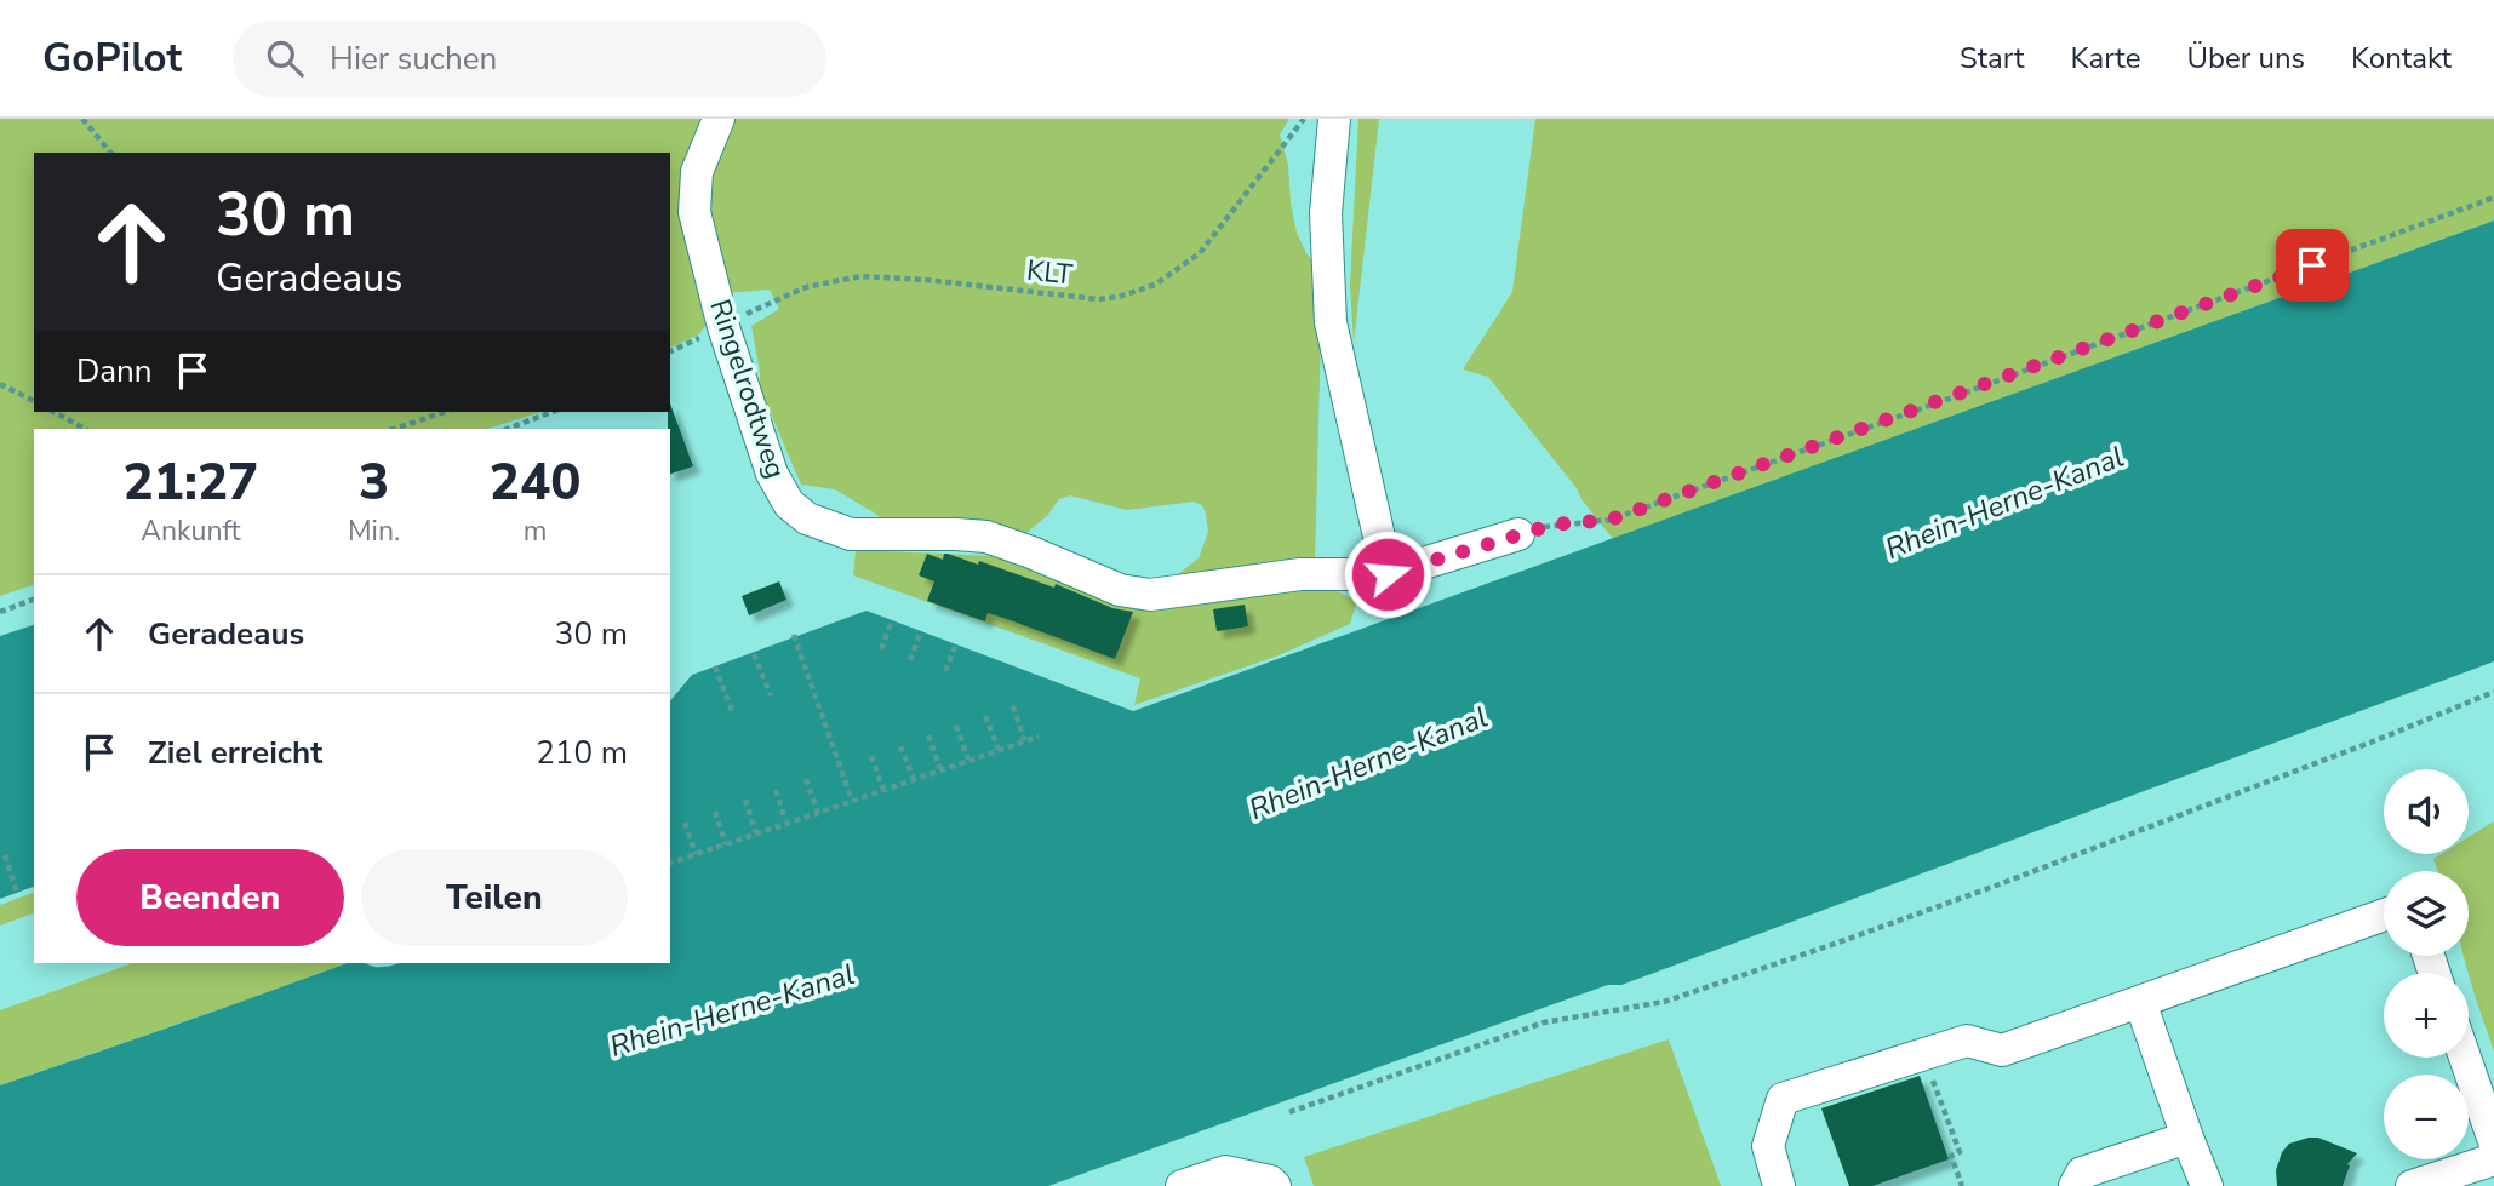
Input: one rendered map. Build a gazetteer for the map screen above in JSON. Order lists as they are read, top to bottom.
{
  "streets": {
    "lane": ["Ringelrodtweg"],
    "path": ["KLT"]
  },
  "crossings": [
    ["KLT", "Ringelrodtweg"]
  ],
  "water": ["Rhein-Herne-Kanal"],
  "page": {
    "header": "GoPilot",
    "search": "Hier suchen",
    "nav": [
      "Start",
      "Karte",
      "Über uns",
      "Kontakt"
    ],
    "turn": ["30 m", "Geradeaus"],
    "then": "Dann",
    "eta": [
      "21:27",
      "Ankunft",
      "3",
      "Min.",
      "240",
      "m"
    ],
    "list": [
      {
        "name": "Geradeaus",
        "value": "30 m"
      },
      {
        "name": "Ziel erreicht",
        "value": "210 m"
      }
    ],
    "map_buttons": ["+", "−"],
    "buttons": ["Beenden", "Teilen"]
  }
}
